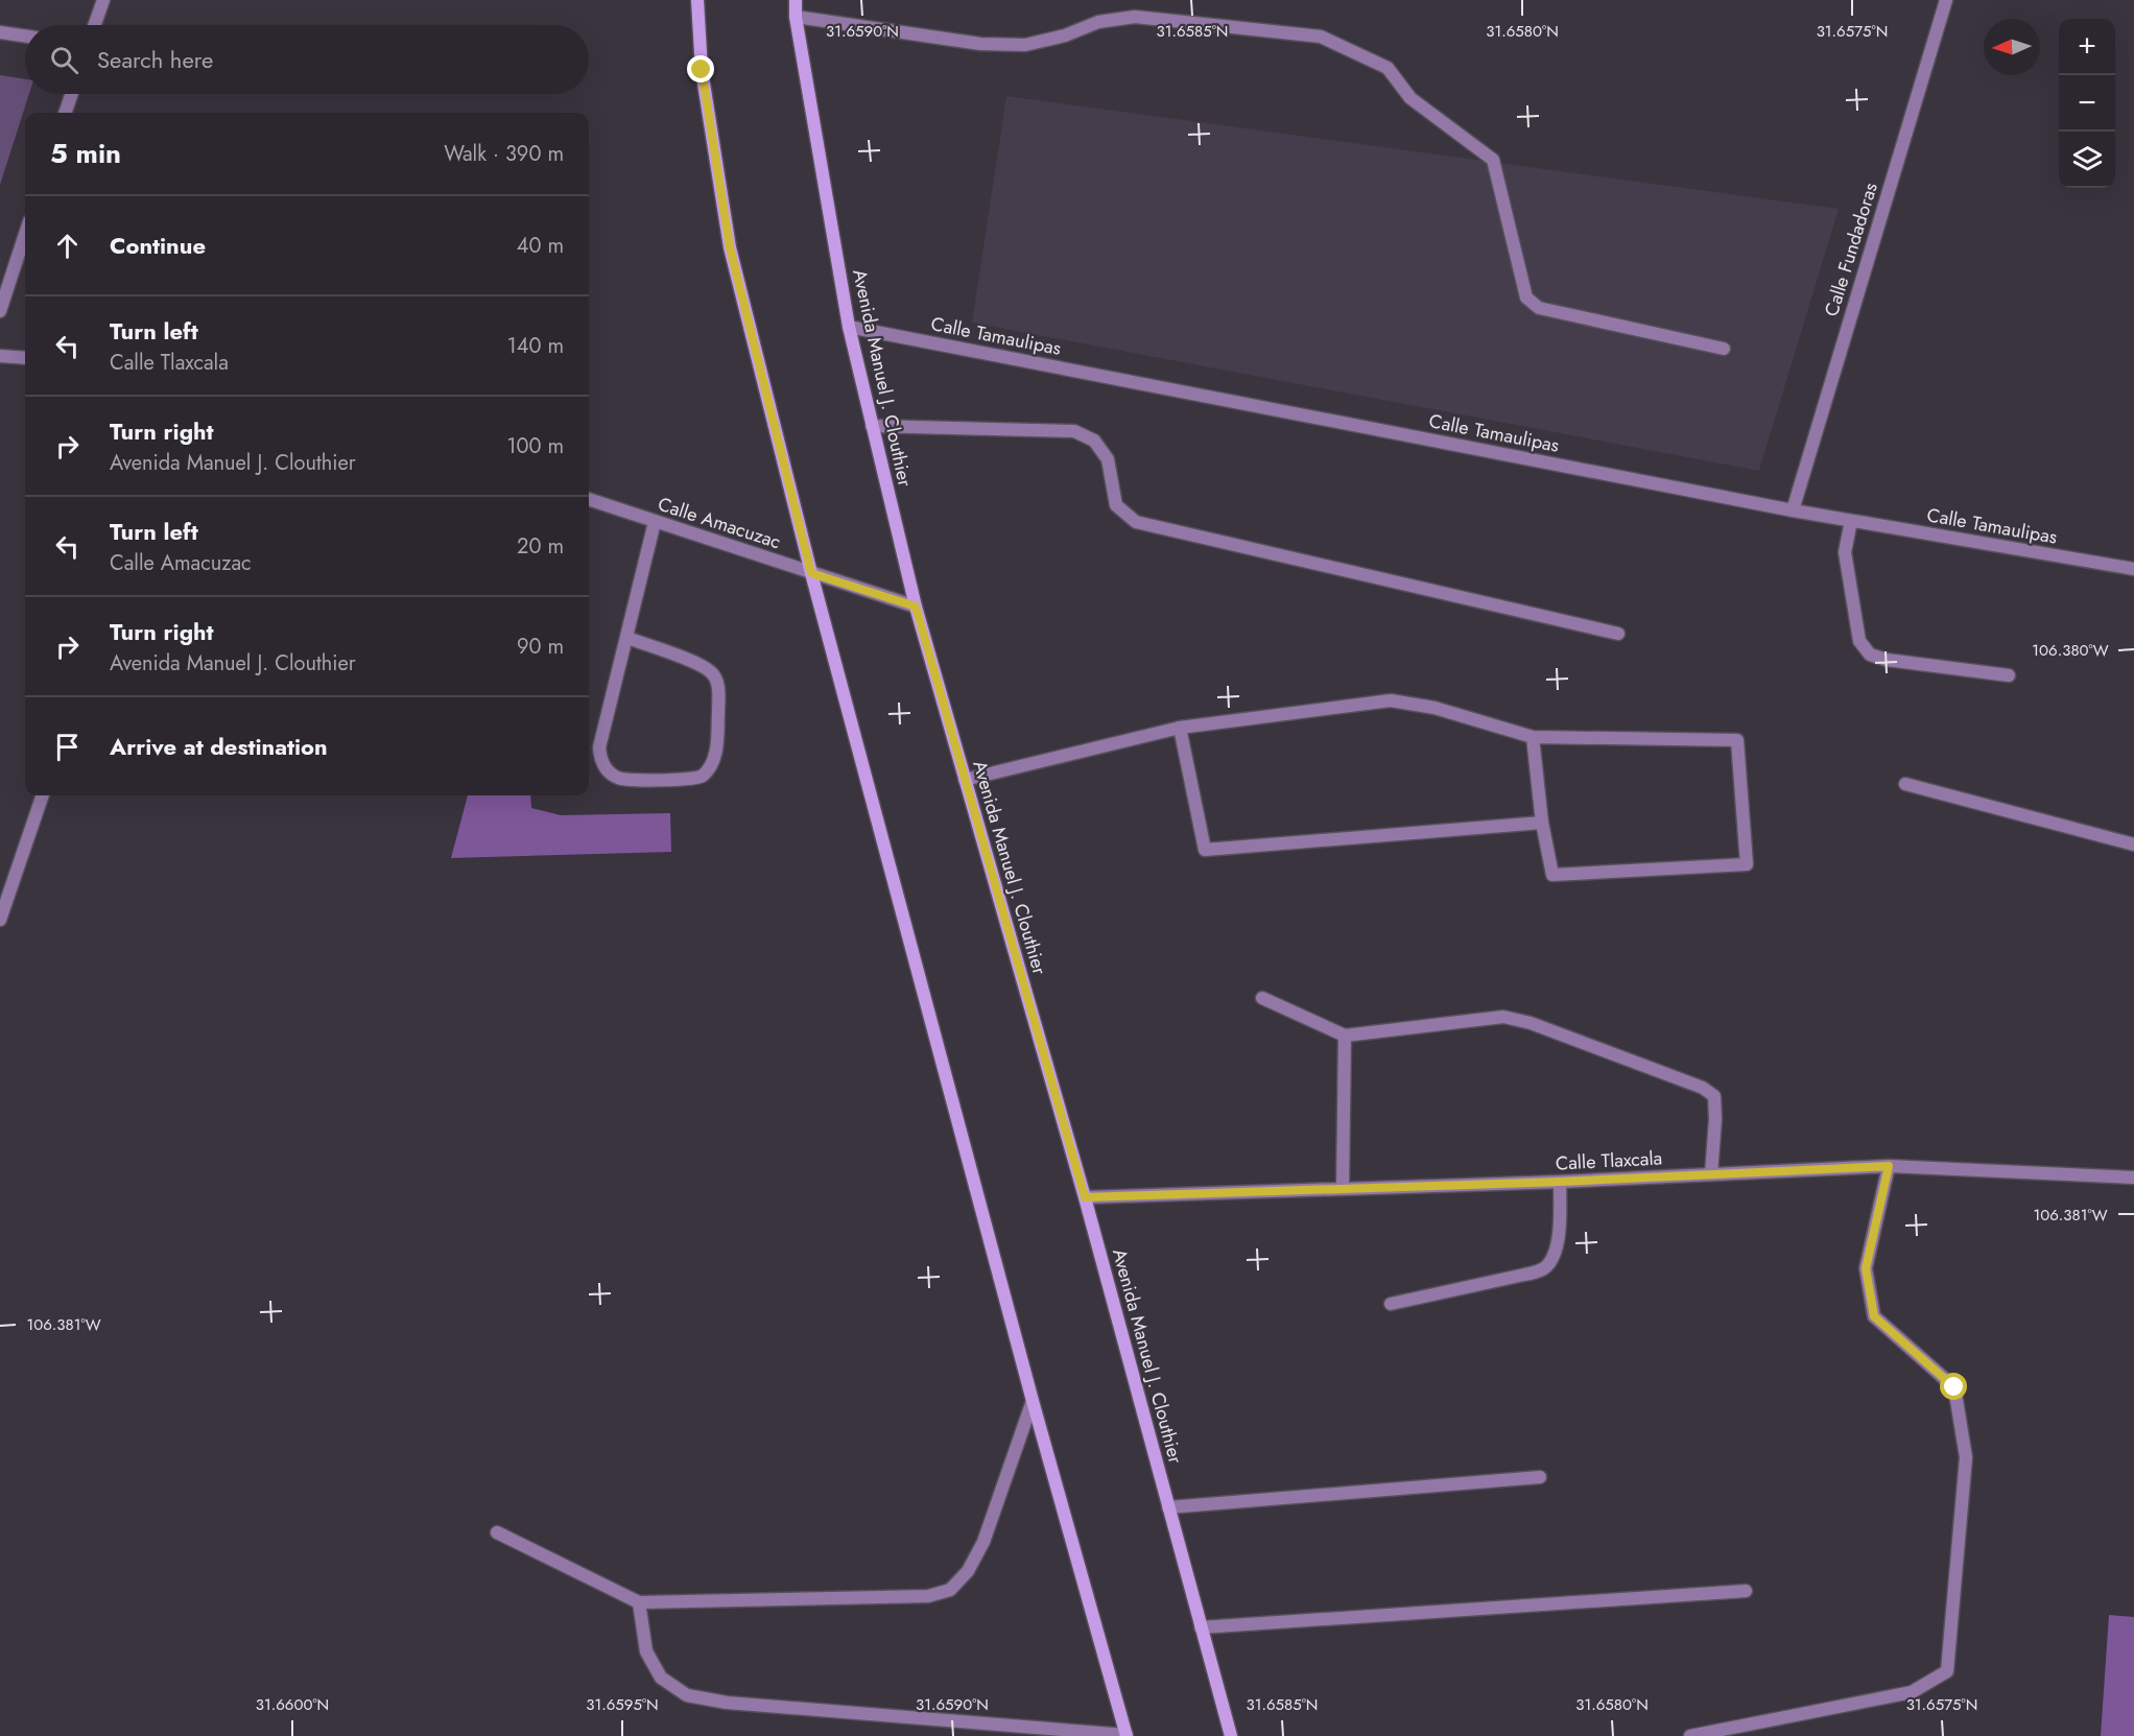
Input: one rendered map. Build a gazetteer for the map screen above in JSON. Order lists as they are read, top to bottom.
{
  "streets": {
    "main road": ["Avenida Manuel J. Clouthier"],
    "street": [
      "Calle Fundadoras",
      "Calle Tamaulipas",
      "Calle Amacuzac",
      "Calle Tlaxcala"
    ]
  },
  "crossings": [
    ["Calle Fundadoras", "Calle Tamaulipas"],
    ["Calle Tamaulipas", "Avenida Manuel J. Clouthier"],
    ["Avenida Manuel J. Clouthier", "Calle Amacuzac"],
    ["Avenida Manuel J. Clouthier", "Calle Tlaxcala"]
  ],
  "north": "left",
  "page": {
    "map_buttons": ["+", "−"],
    "search": "Search here",
    "heading": ["5 min", "Walk · 390 m"],
    "list": [
      ["Continue", "40 m"],
      ["Turn left", "Calle Tlaxcala", "140 m"],
      ["Turn right", "Avenida Manuel J. Clouthier", "100 m"],
      ["Turn left", "Calle Amacuzac", "20 m"],
      ["Turn right", "Avenida Manuel J. Clouthier", "90 m"],
      "Arrive at destination"
    ]
  },
  "coordinates": [
    "31.6590°N",
    "31.6585°N",
    "31.6580°N",
    "31.6575°N",
    "106.380°W",
    "106.381°W",
    "31.6600°N",
    "31.6595°N"
  ]
}
